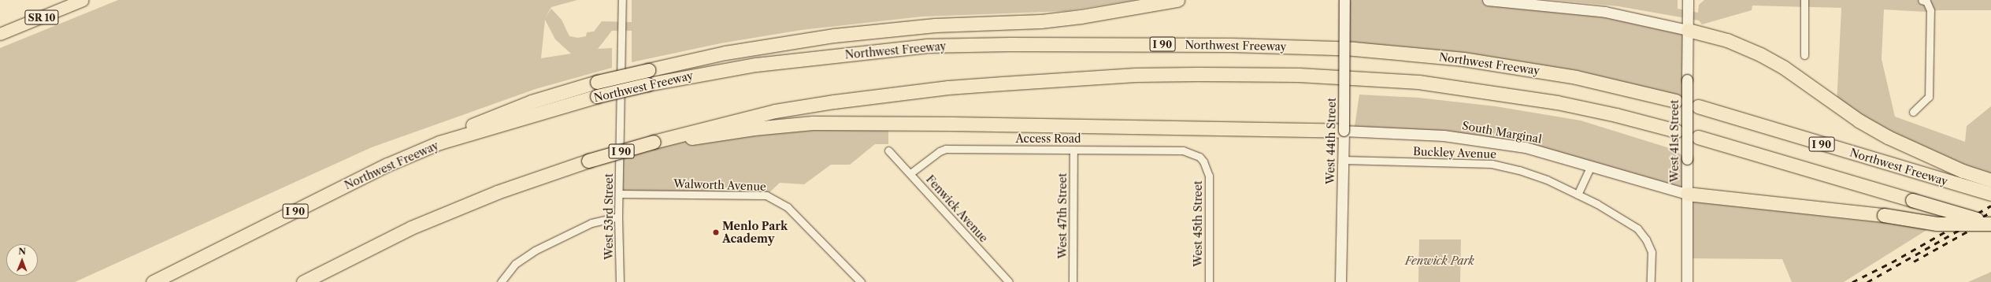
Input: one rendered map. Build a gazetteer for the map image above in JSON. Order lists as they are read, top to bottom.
{
  "streets": {
    "highway": ["I 90", "Northwest Freeway"],
    "main road": ["SR 10"],
    "street": [
      "South Marginal",
      "Access Road",
      "West 44th Street",
      "West 41st Street",
      "Buckley Avenue",
      "Walworth Avenue",
      "Fenwick Avenue",
      "West 47th Street",
      "West 53rd Street",
      "West 45th Street"
    ]
  },
  "crossings": [
    ["South Marginal", "West 44th Street"],
    ["South Marginal", "West 41st Street"],
    ["Access Road", "Fenwick Avenue"],
    ["Access Road", "West 47th Street"],
    ["Access Road", "West 45th Street"],
    ["West 44th Street", "Buckley Avenue"],
    ["Walworth Avenue", "West 53rd Street"]
  ],
  "parks": ["Fenwick Park"],
  "places": ["Menlo Park Academy"],
  "north": "top"
}
